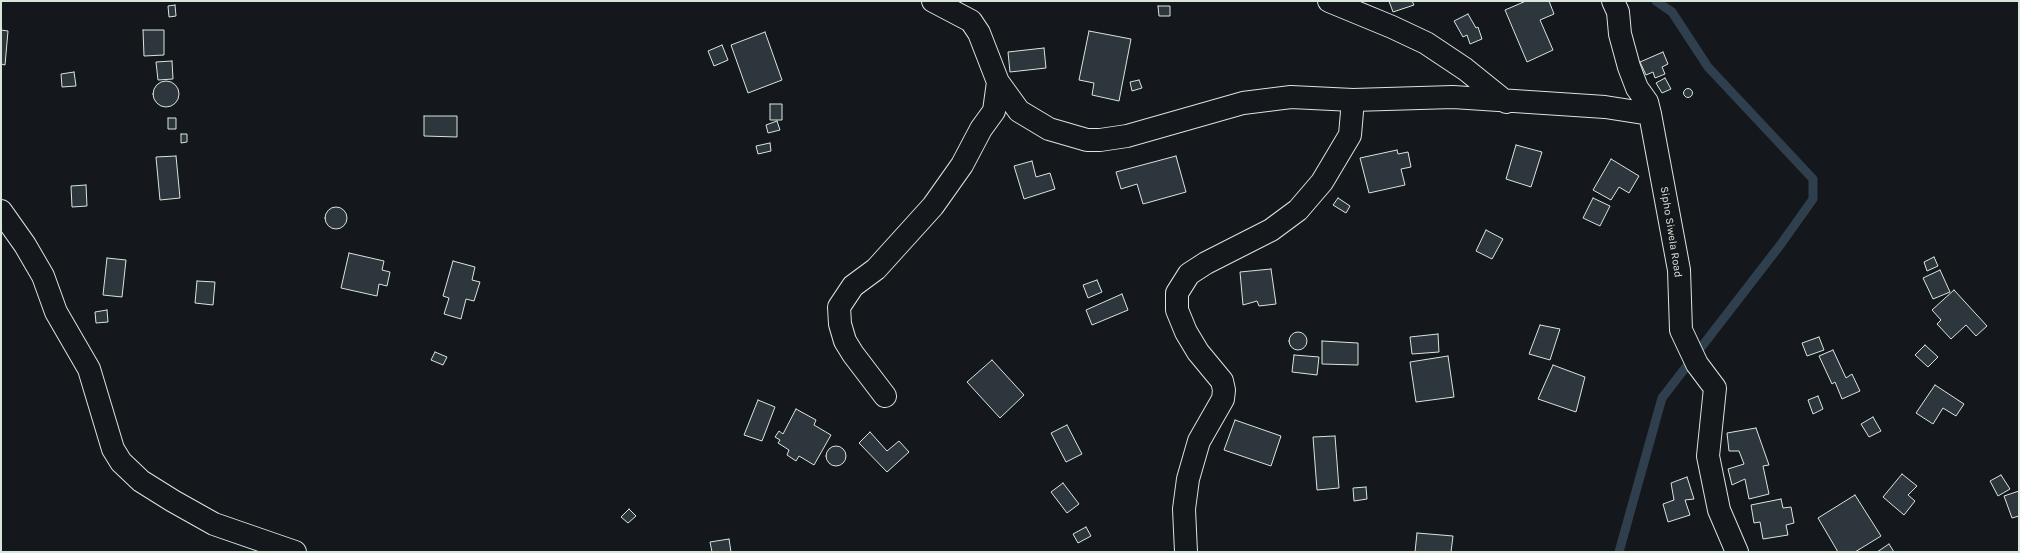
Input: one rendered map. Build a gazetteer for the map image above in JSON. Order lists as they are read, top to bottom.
{
  "streets": {
    "street": ["Sipho Siwela Road"]
  }
}
